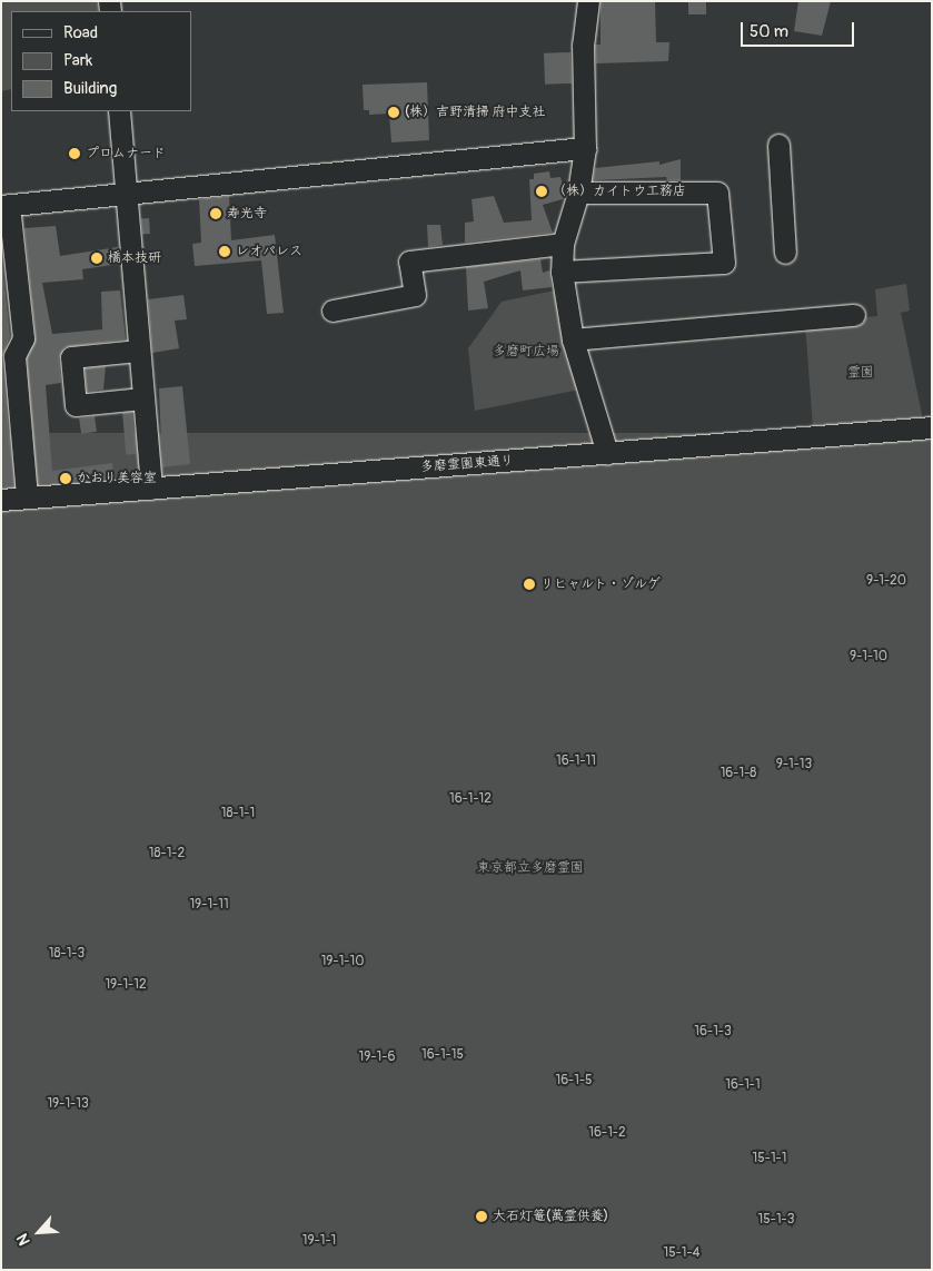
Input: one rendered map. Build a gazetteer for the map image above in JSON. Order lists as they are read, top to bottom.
{
  "streets": {
    "street": ["多磨霊園東通り"]
  },
  "parks": [
    "多磨町広場",
    "霊園",
    "9-1-20",
    "9-1-10",
    "16-1-11",
    "9-1-13",
    "16-1-8",
    "16-1-12",
    "18-1-1",
    "18-1-2",
    "東京都立多磨霊園",
    "19-1-11",
    "18-1-3",
    "19-1-10",
    "19-1-12",
    "16-1-3",
    "16-1-15",
    "19-1-6",
    "16-1-5",
    "16-1-1",
    "19-1-13",
    "16-1-2",
    "15-1-1",
    "15-1-3",
    "19-1-1",
    "15-1-4"
  ],
  "places": [
    "(株）吉野清掃 府中支社",
    "プロムナード",
    "（株）カイトウ工務店",
    "寿光寺",
    "レオパレス",
    "橋本技研",
    "かおり美容室",
    "リヒャルト・ゾルゲ",
    "大石灯篭(萬霊供養)"
  ],
  "legend": ["Road", "Park", "Building"],
  "scale_bar": "50 m",
  "north": "bottom left"
}
